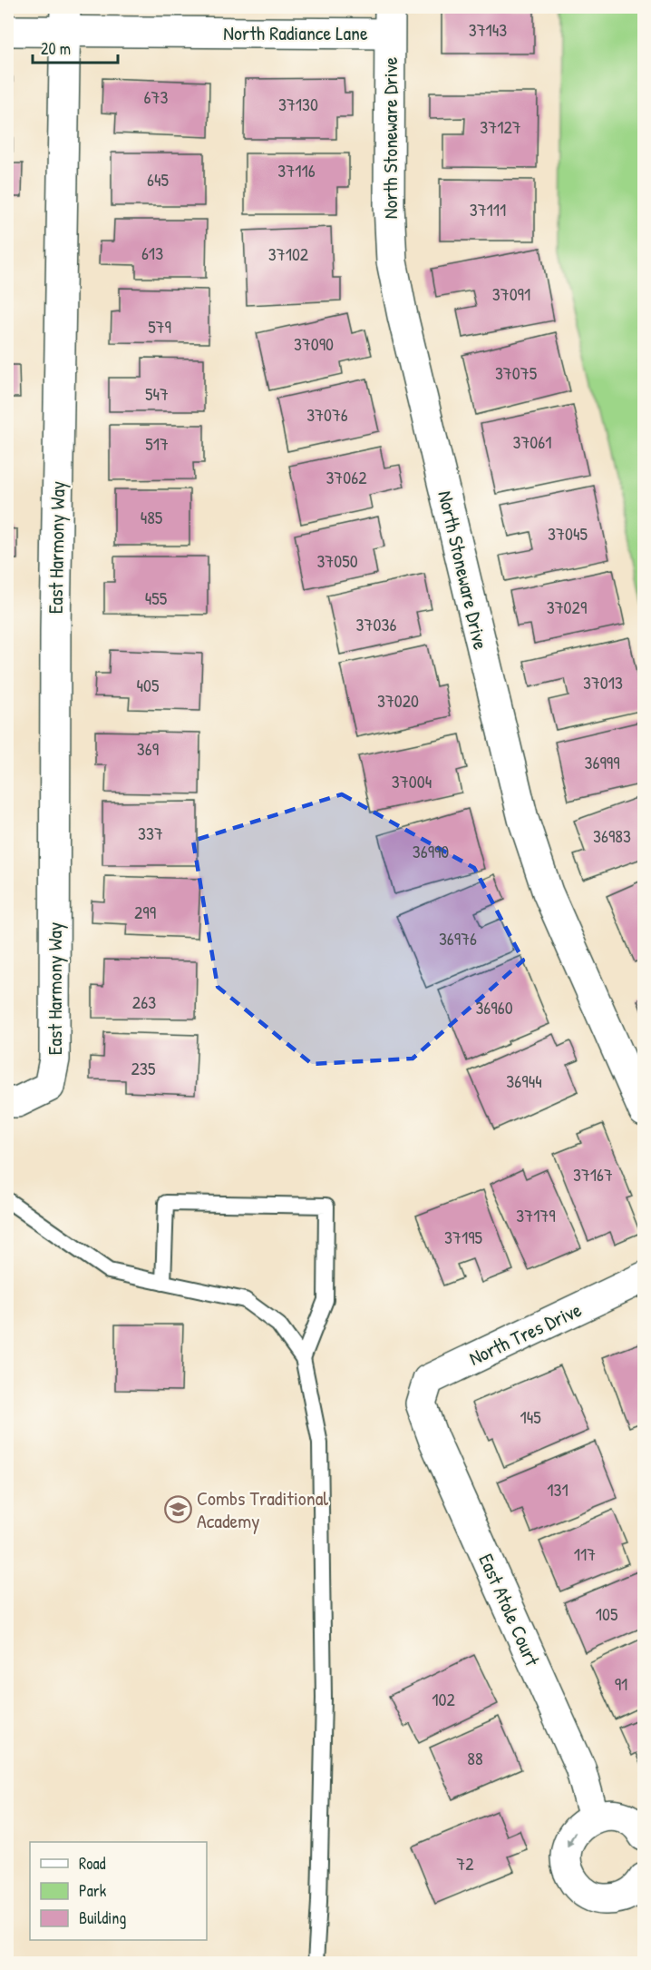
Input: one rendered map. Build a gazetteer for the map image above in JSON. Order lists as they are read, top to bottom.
{
  "streets": {
    "street": [
      "North Radiance Lane",
      "North Stoneware Drive",
      "East Harmony Way",
      "North Tres Drive",
      "East Atole Court"
    ]
  },
  "crossings": [
    ["North Radiance Lane", "North Stoneware Drive"],
    ["North Radiance Lane", "East Harmony Way"],
    ["North Tres Drive", "East Atole Court"]
  ],
  "places": {
    "school or university": ["Combs Traditional Academy"]
  },
  "house_numbers": [
    "37143",
    "673",
    "37130",
    "37127",
    "37116",
    "645",
    "37111",
    "613",
    "37102",
    "37091",
    "579",
    "37090",
    "37075",
    "547",
    "37076",
    "37061",
    "517",
    "37062",
    "485",
    "37045",
    "37050",
    "455",
    "37029",
    "37036",
    "37013",
    "405",
    "37020",
    "369",
    "36999",
    "37004",
    "337",
    "36983",
    "36990",
    "299",
    "36976",
    "263",
    "36960",
    "235",
    "36944",
    "37167",
    "37179",
    "37195",
    "145",
    "131",
    "117",
    "105",
    "91",
    "102",
    "88",
    "72"
  ],
  "legend": ["Road", "Park", "Building"],
  "scale_bar": "20 m"
}
